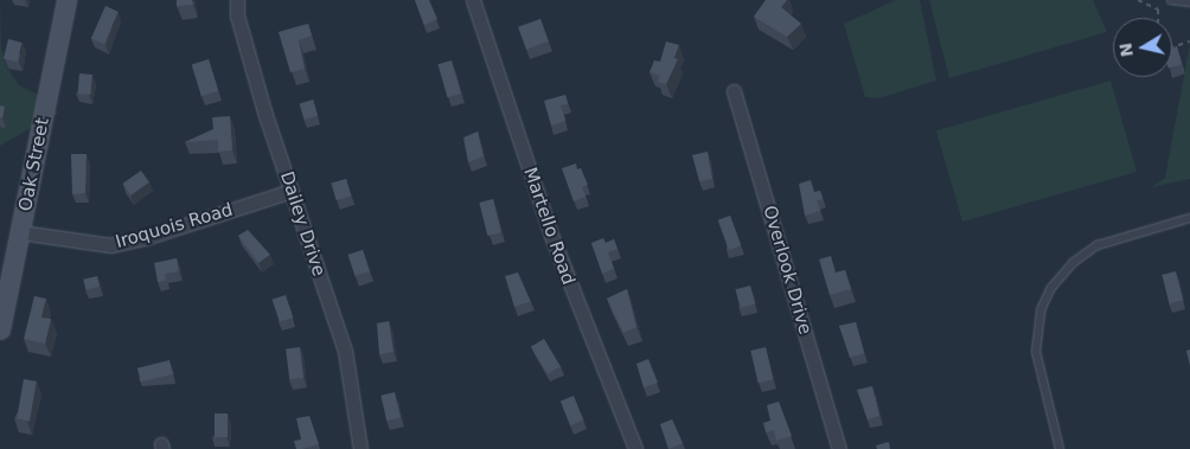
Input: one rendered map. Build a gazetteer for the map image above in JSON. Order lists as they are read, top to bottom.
{
  "streets": {
    "main road": ["Oak Street"],
    "street": [
      "Dailey Drive",
      "Iroquois Road",
      "Martello Road",
      "Overlook Drive"
    ]
  },
  "crossings": [
    ["Oak Street", "Iroquois Road"],
    ["Dailey Drive", "Iroquois Road"]
  ],
  "north": "left"
}
